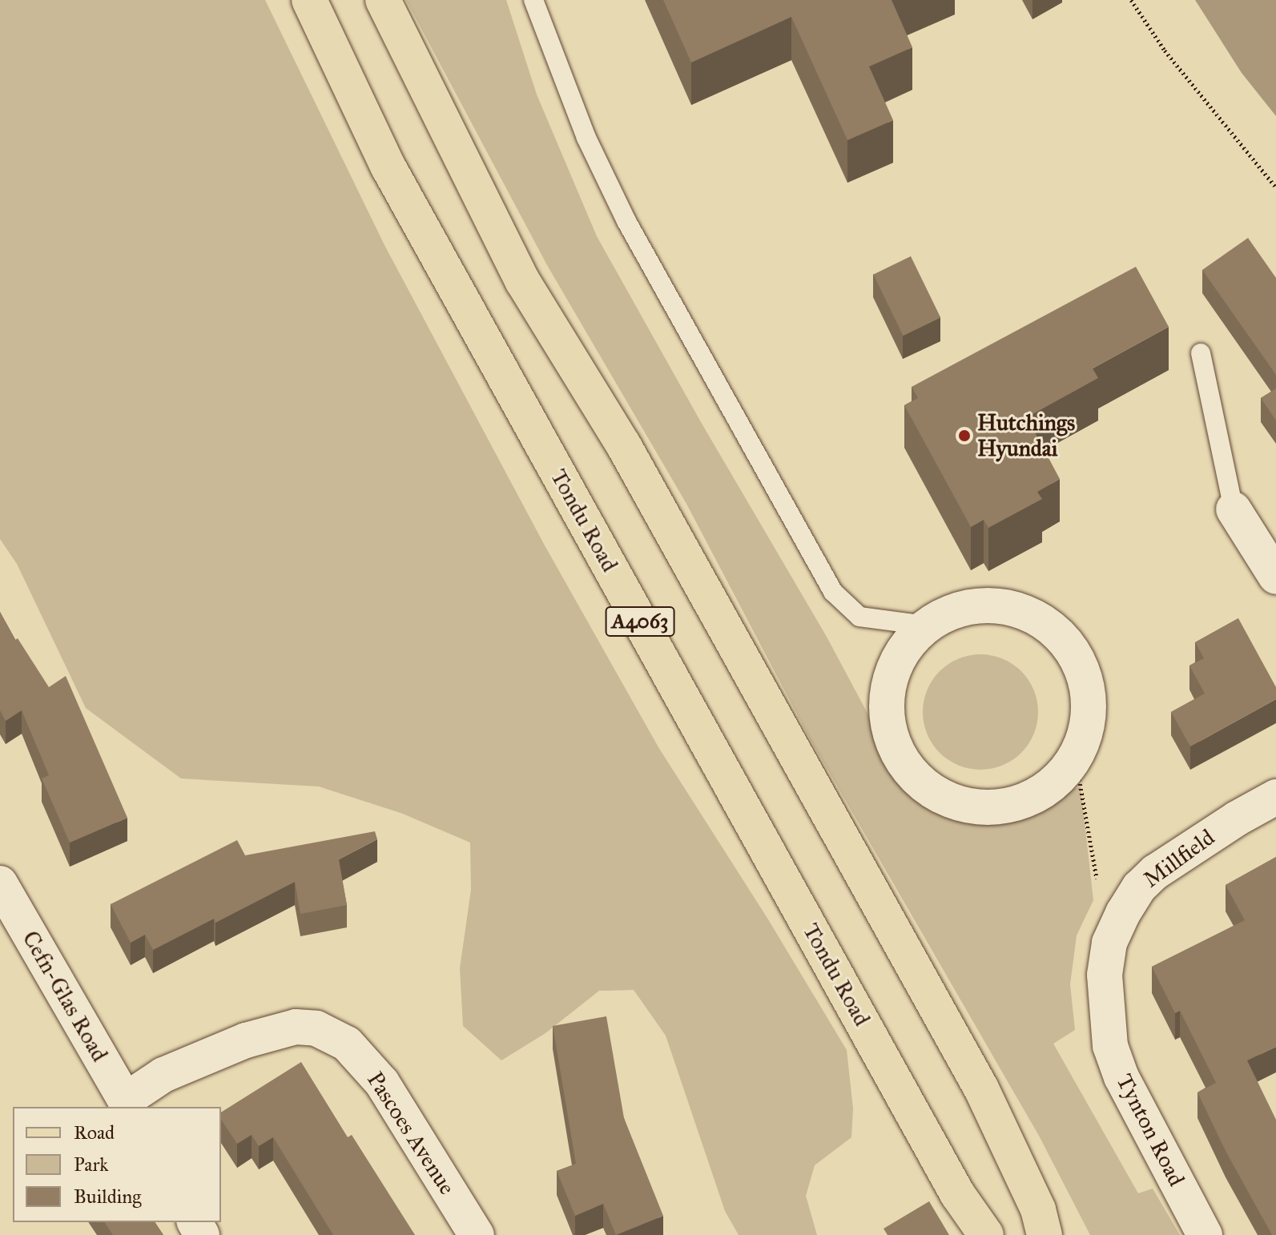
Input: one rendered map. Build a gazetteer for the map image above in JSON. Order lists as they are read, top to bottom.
{
  "streets": {
    "main road": ["Tondu Road", "A4063"],
    "street": [
      "Millfield",
      "Cefn-Glas Road",
      "Tynton Road",
      "Pascoes Avenue"
    ]
  },
  "crossings": [
    ["Millfield", "Tynton Road"],
    ["Cefn-Glas Road", "Pascoes Avenue"]
  ],
  "places": ["Hutchings Hyundai"],
  "legend": ["Road", "Park", "Building"]
}
